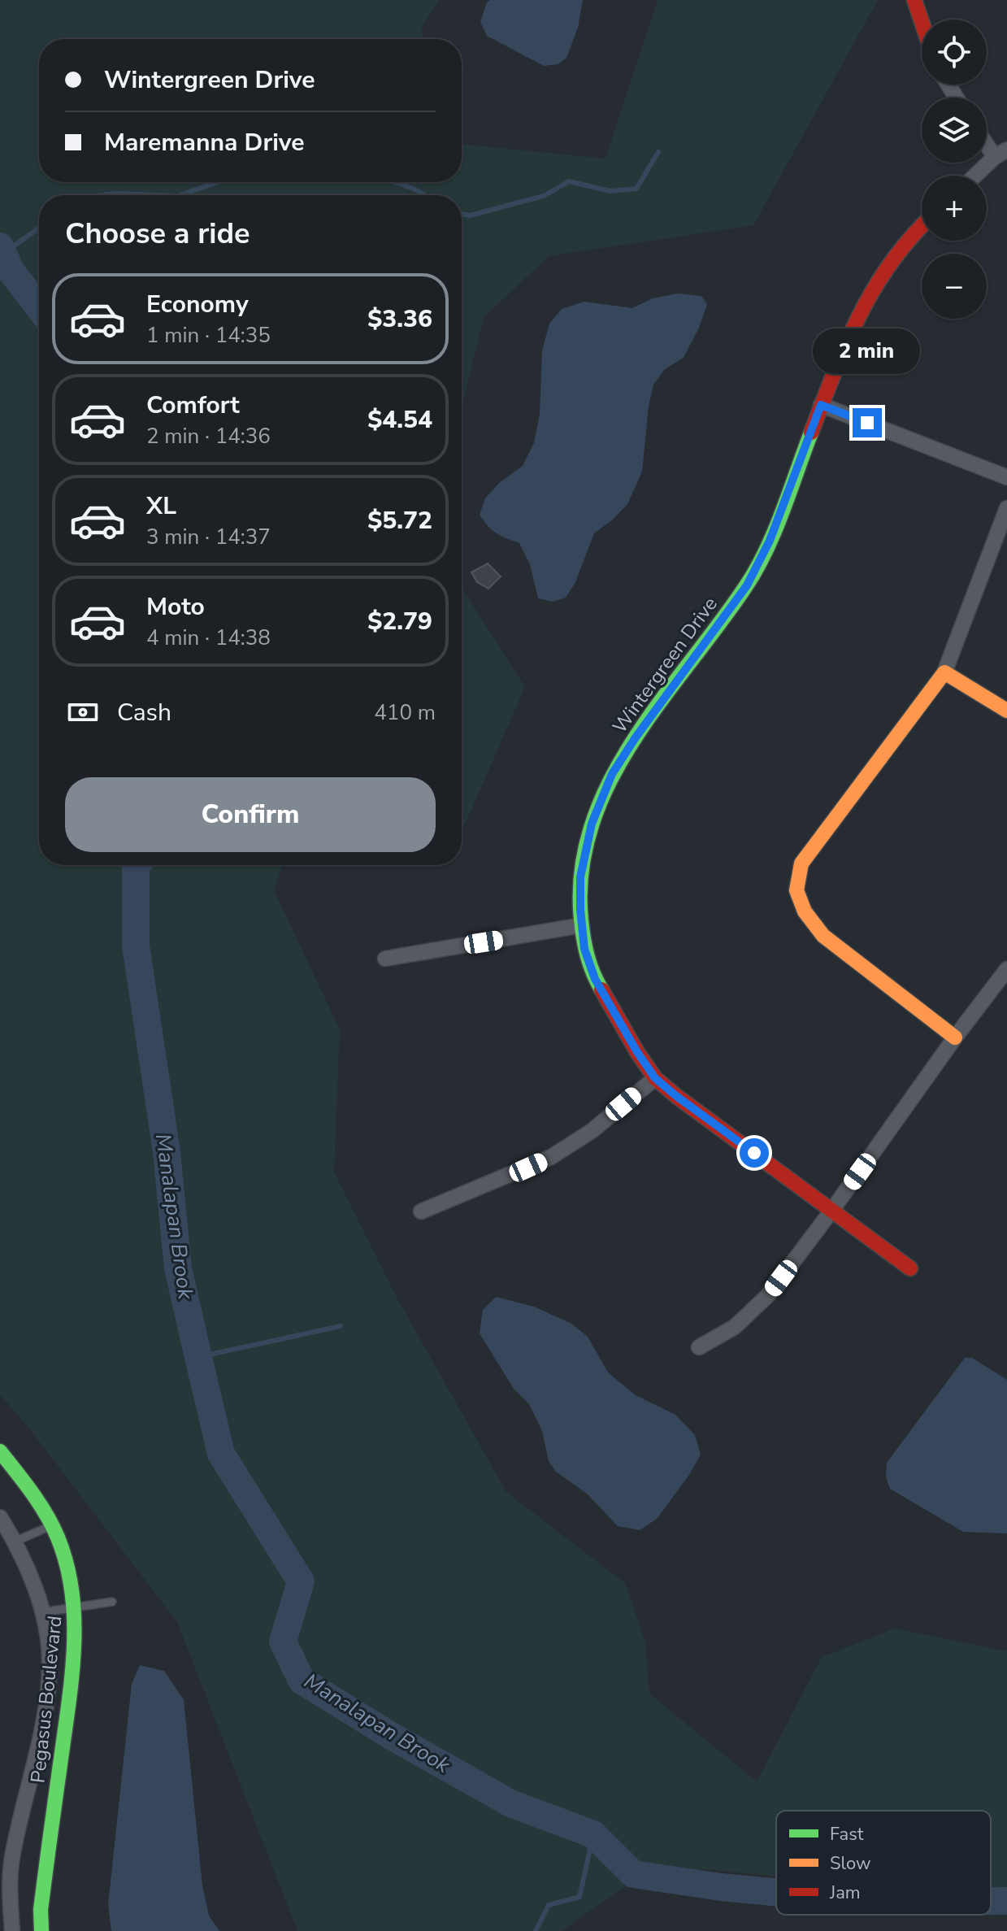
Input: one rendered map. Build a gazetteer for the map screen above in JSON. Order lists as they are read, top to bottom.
{
  "streets": {
    "street": ["Wintergreen Drive", "Pegasus Boulevard"]
  },
  "water": ["Manalapan Brook"],
  "legend": ["Fast", "Slow", "Jam"],
  "page": {
    "map_buttons": ["+", "−"],
    "banner": ["Wintergreen Drive", "Maremanna Drive"],
    "heading": "Choose a ride",
    "list": [
      {
        "name": "Economy",
        "note": "1 min · 14:35",
        "value": "$3.36"
      },
      {
        "name": "Comfort",
        "note": "2 min · 14:36",
        "value": "$4.54"
      },
      {
        "name": "XL",
        "note": "3 min · 14:37",
        "value": "$5.72"
      },
      {
        "name": "Moto",
        "note": "4 min · 14:38",
        "value": "$2.79"
      }
    ],
    "bubble": "2 min",
    "pay": ["Cash", "410 m"],
    "buttons": "Confirm"
  }
}
